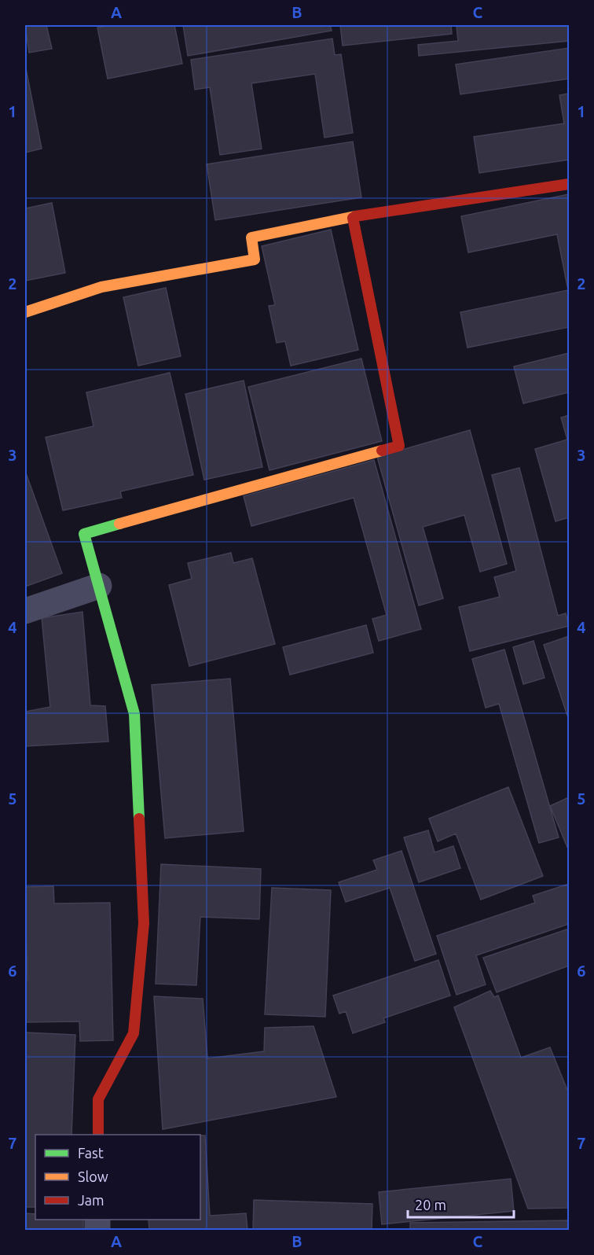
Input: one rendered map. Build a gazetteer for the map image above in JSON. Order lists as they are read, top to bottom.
{
  "legend": ["Fast", "Slow", "Jam"],
  "scale_bar": "20 m",
  "grid": {
    "columns": ["A", "B", "C"],
    "rows": [
      "1",
      "2",
      "3",
      "4",
      "5",
      "6",
      "7"
    ]
  }
}
